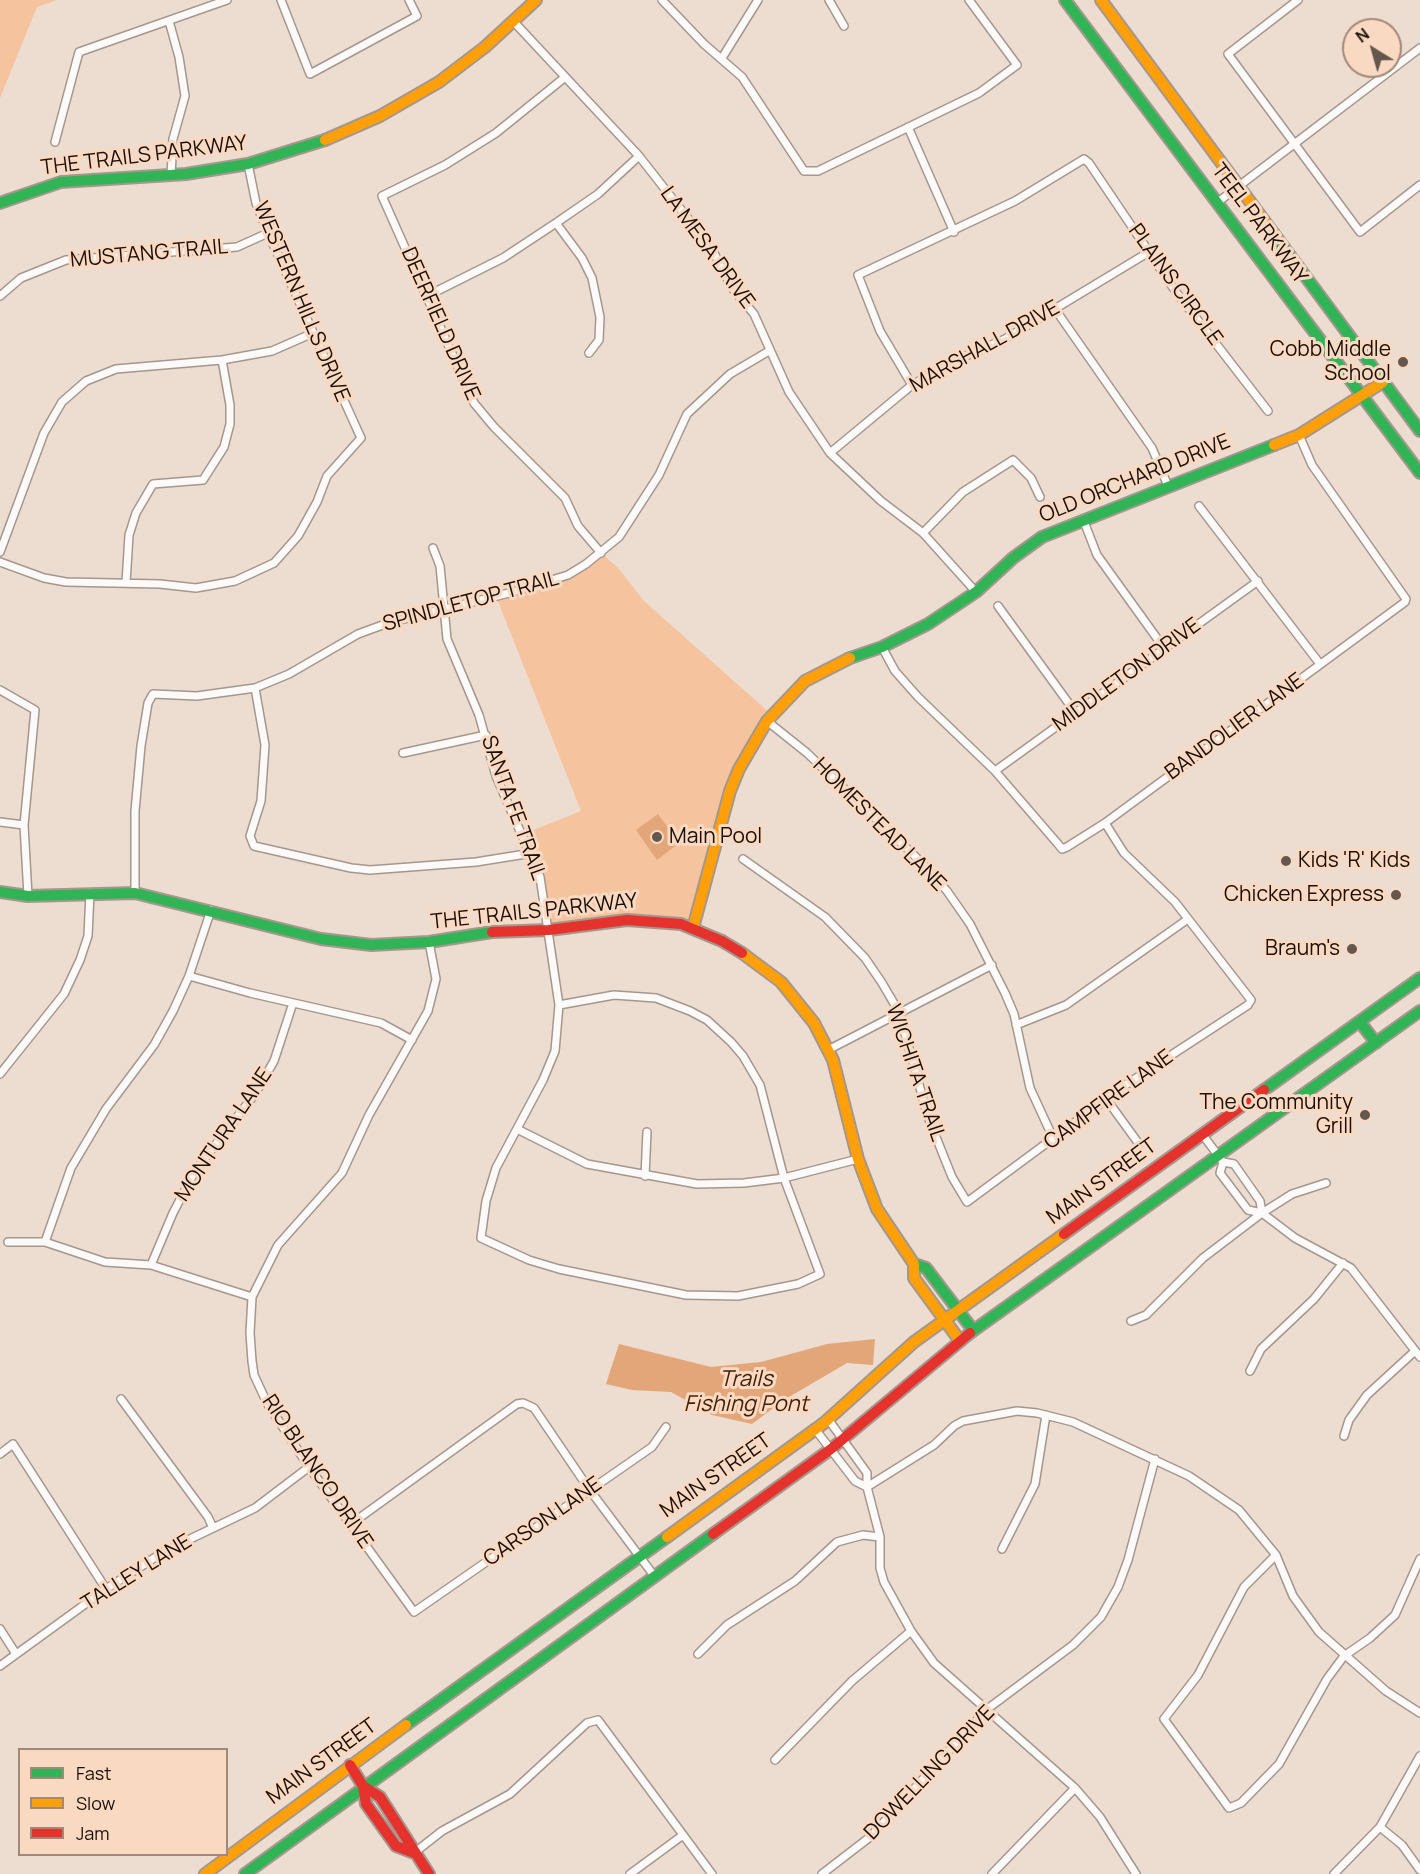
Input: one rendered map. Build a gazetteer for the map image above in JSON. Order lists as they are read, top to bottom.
{
  "streets": {
    "main road": [
      "THE TRAILS PARKWAY",
      "TEEL PARKWAY",
      "OLD ORCHARD DRIVE",
      "MAIN STREET"
    ],
    "street": [
      "LA MESA DRIVE",
      "MUSTANG TRAIL",
      "PLAINS CIRCLE",
      "WESTERN HILLS DRIVE",
      "DEERFIELD DRIVE",
      "MARSHALL DRIVE",
      "SPINDLETOP TRAIL",
      "MIDDLETON DRIVE",
      "BANDOLIER LANE",
      "SANTA FE TRAIL",
      "HOMESTEAD LANE",
      "WICHITA TRAIL",
      "CAMPFIRE LANE",
      "MONTURA LANE",
      "RIO BLANCO DRIVE",
      "CARSON LANE",
      "TALLEY LANE",
      "DOWELLING DRIVE"
    ]
  },
  "crossings": [
    ["THE TRAILS PARKWAY", "LA MESA DRIVE"],
    ["THE TRAILS PARKWAY", "WESTERN HILLS DRIVE"],
    ["THE TRAILS PARKWAY", "OLD ORCHARD DRIVE"],
    ["THE TRAILS PARKWAY", "SPINDLETOP TRAIL"],
    ["THE TRAILS PARKWAY", "SANTA FE TRAIL"],
    ["THE TRAILS PARKWAY", "MAIN STREET"],
    ["THE TRAILS PARKWAY", "RIO BLANCO DRIVE"],
    ["TEEL PARKWAY", "OLD ORCHARD DRIVE"],
    ["LA MESA DRIVE", "DEERFIELD DRIVE"],
    ["LA MESA DRIVE", "MARSHALL DRIVE"],
    ["LA MESA DRIVE", "OLD ORCHARD DRIVE"],
    ["LA MESA DRIVE", "SPINDLETOP TRAIL"],
    ["MUSTANG TRAIL", "WESTERN HILLS DRIVE"],
    ["PLAINS CIRCLE", "MARSHALL DRIVE"],
    ["DEERFIELD DRIVE", "SPINDLETOP TRAIL"],
    ["OLD ORCHARD DRIVE", "BANDOLIER LANE"],
    ["OLD ORCHARD DRIVE", "HOMESTEAD LANE"],
    ["SPINDLETOP TRAIL", "SANTA FE TRAIL"],
    ["MIDDLETON DRIVE", "BANDOLIER LANE"],
    ["HOMESTEAD LANE", "CAMPFIRE LANE"],
    ["WICHITA TRAIL", "CAMPFIRE LANE"],
    ["RIO BLANCO DRIVE", "CARSON LANE"],
    ["RIO BLANCO DRIVE", "TALLEY LANE"]
  ],
  "water": ["Trails Fishing Pont"],
  "places": [
    "Cobb Middle School",
    "Main Pool",
    "Kids 'R' Kids",
    "Chicken Express",
    "Braum's",
    "The Community Grill"
  ],
  "legend": ["Fast", "Slow", "Jam"],
  "north": "top left"
}
